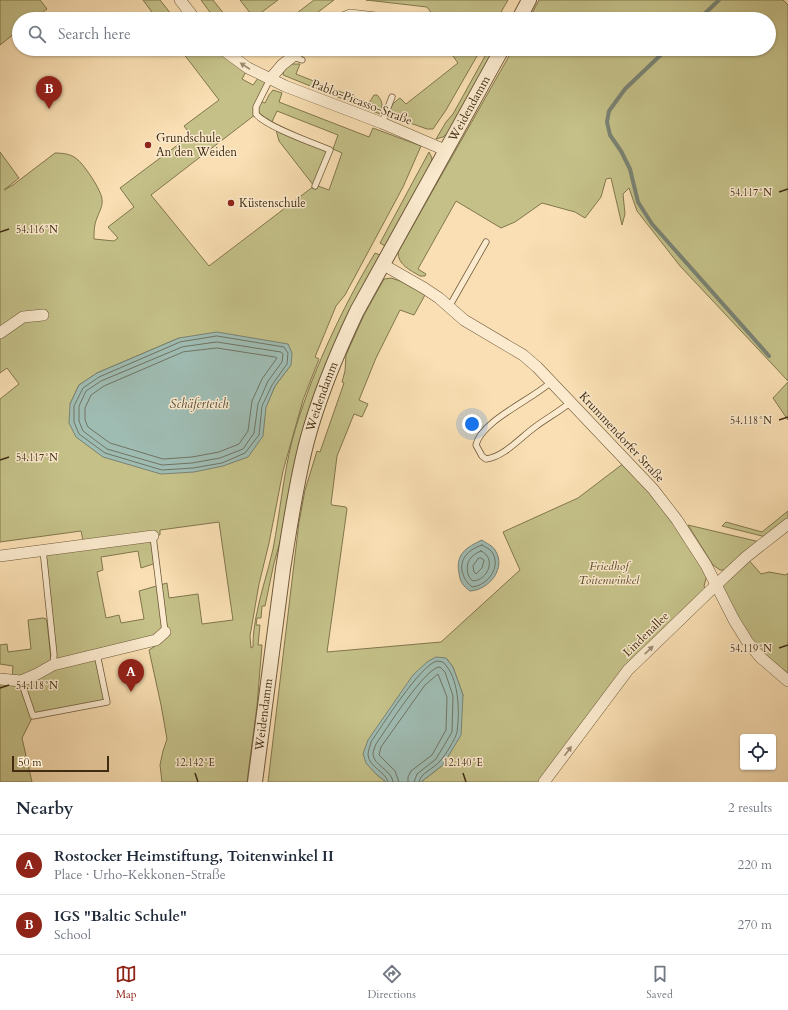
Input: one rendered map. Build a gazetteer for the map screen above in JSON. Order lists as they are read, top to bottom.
{
  "streets": {
    "street": [
      "Pablo-Picasso-Straße",
      "Weidendamm",
      "Krummendorfer Straße",
      "Lindenallee"
    ]
  },
  "crossings": [
    ["Pablo-Picasso-Straße", "Weidendamm"],
    ["Weidendamm", "Krummendorfer Straße"],
    ["Krummendorfer Straße", "Lindenallee"]
  ],
  "one_way": ["Lindenallee"],
  "water": ["Schäferteich"],
  "parks": ["Friedhof Toitenwinkel"],
  "places": ["Grundschule An den Weiden", "Küstenschule"],
  "scale_bar": "50 m",
  "page": {
    "search": "Search here",
    "pins": ["B", "A"],
    "scale": "50 m",
    "heading": ["Nearby", "2 results"],
    "list": [
      {
        "mark": "A",
        "name": "Rostocker Heimstiftung, Toitenwinkel II",
        "note": "Place · Urho-Kekkonen-Straße",
        "value": "220 m"
      },
      {
        "mark": "B",
        "name": "IGS \"Baltic Schule\"",
        "note": "School",
        "value": "270 m"
      }
    ],
    "nav": ["Map", "Directions", "Saved"]
  },
  "coordinates": [
    "54.117°N",
    "54.116°N",
    "54.118°N",
    "54.119°N",
    "12.142°E",
    "12.140°E"
  ]
}
